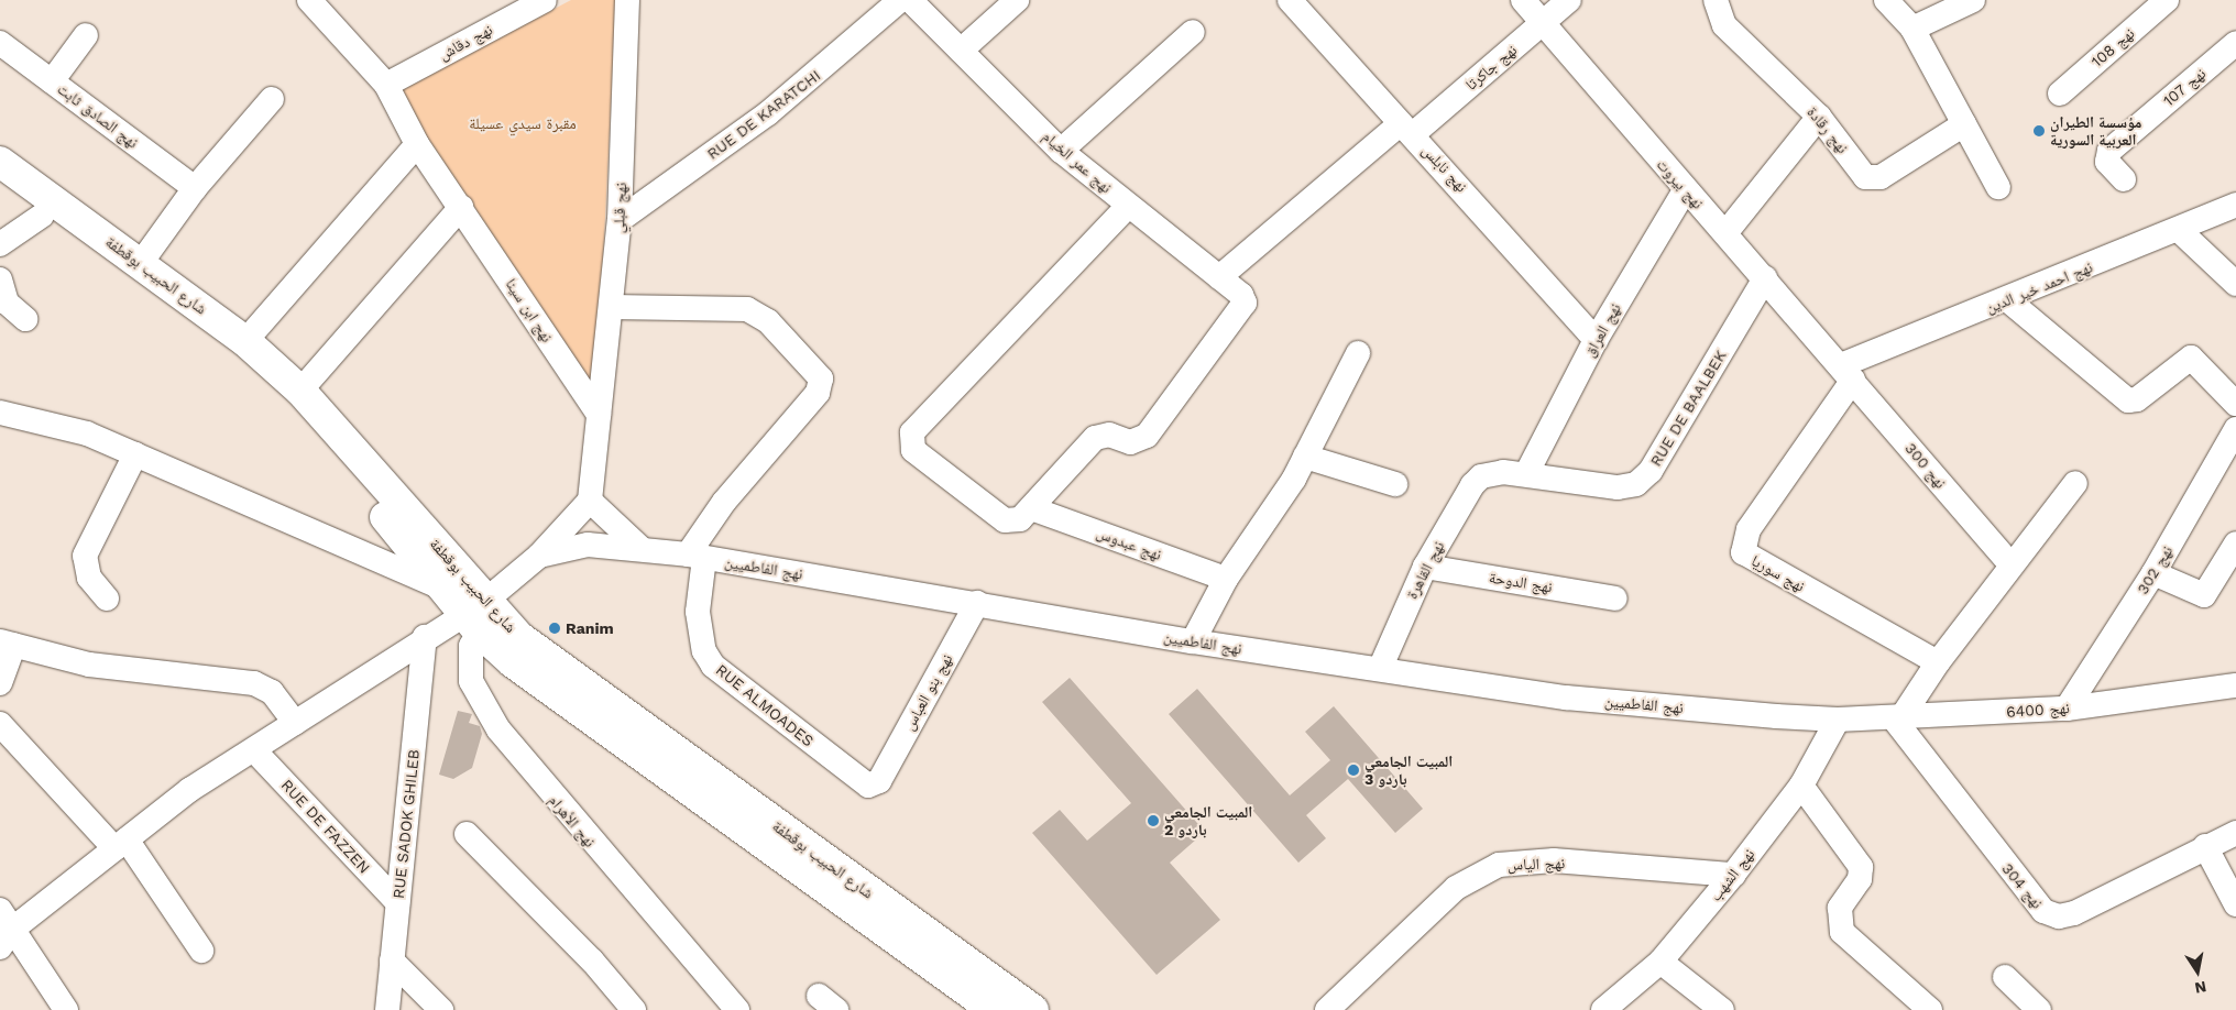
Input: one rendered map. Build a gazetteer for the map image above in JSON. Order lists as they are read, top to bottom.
{
  "streets": {
    "main road": ["شارع الحبيب بوقطفة"],
    "street": [
      "نهج دقاش",
      "نهج 108",
      "نهج جاكرتا",
      "نهج 107",
      "RUE DE KARATCHI",
      "نهج الصادق ثابت",
      "نهج رقادة",
      "نهج عمر الخيام",
      "نهج نابلس",
      "نهج بيروت",
      "نهج قبلي",
      "نهج احمد خير الدين",
      "نهج ابن سينا",
      "نهج العراق",
      "RUE DE BAALBEK",
      "نهج 300",
      "نهج عبدوس",
      "نهج الفاطميين",
      "نهج القاهرة",
      "نهج 302",
      "نهج سوريا",
      "نهج الدوحة",
      "نهج بنو العباس",
      "RUE ALMOADES",
      "نهج 6400",
      "نهج الأهرام",
      "RUE SADOK GHILEB",
      "RUE DE FAZZEN",
      "نهج الياس",
      "نهج الشهب",
      "نهج 304"
    ]
  },
  "crossings": [
    ["نهج دقاش", "نهج ابن سينا"],
    ["نهج جاكرتا", "نهج عمر الخيام"],
    ["نهج جاكرتا", "نهج نابلس"],
    ["نهج جاكرتا", "نهج بيروت"],
    ["RUE DE KARATCHI", "نهج قبلي"],
    ["نهج عمر الخيام", "نهج عبدوس"],
    ["نهج نابلس", "نهج العراق"],
    ["نهج بيروت", "نهج احمد خير الدين"],
    ["نهج بيروت", "نهج العراق"],
    ["نهج بيروت", "RUE DE BAALBEK"],
    ["نهج بيروت", "نهج 300"],
    ["نهج بيروت", "نهج سوريا"],
    ["نهج قبلي", "نهج ابن سينا"],
    ["شارع الحبيب بوقطفة", "نهج الأهرام"],
    ["نهج احمد خير الدين", "نهج 300"],
    ["نهج احمد خير الدين", "نهج سوريا"],
    ["نهج العراق", "RUE DE BAALBEK"],
    ["RUE DE BAALBEK", "نهج القاهرة"],
    ["نهج 300", "نهج سوريا"],
    ["نهج الفاطميين", "نهج القاهرة"],
    ["نهج الفاطميين", "نهج بنو العباس"],
    ["نهج الفاطميين", "RUE ALMOADES"],
    ["نهج الفاطميين", "نهج 6400"],
    ["نهج الفاطميين", "نهج الشهب"],
    ["نهج القاهرة", "نهج الدوحة"],
    ["نهج 302", "نهج 6400"],
    ["نهج بنو العباس", "RUE ALMOADES"],
    ["نهج 6400", "نهج الشهب"],
    ["نهج 6400", "نهج 304"],
    ["RUE SADOK GHILEB", "RUE DE FAZZEN"],
    ["نهج الياس", "نهج الشهب"]
  ],
  "parks": ["مقبرة سيدي عسيلة"],
  "places": [
    "مؤسسة الطيران العربية السورية",
    "Ranim",
    "المبيت الجامعي باردو 3",
    "المبيت الجامعي باردو 2"
  ],
  "north": "bottom"
}
